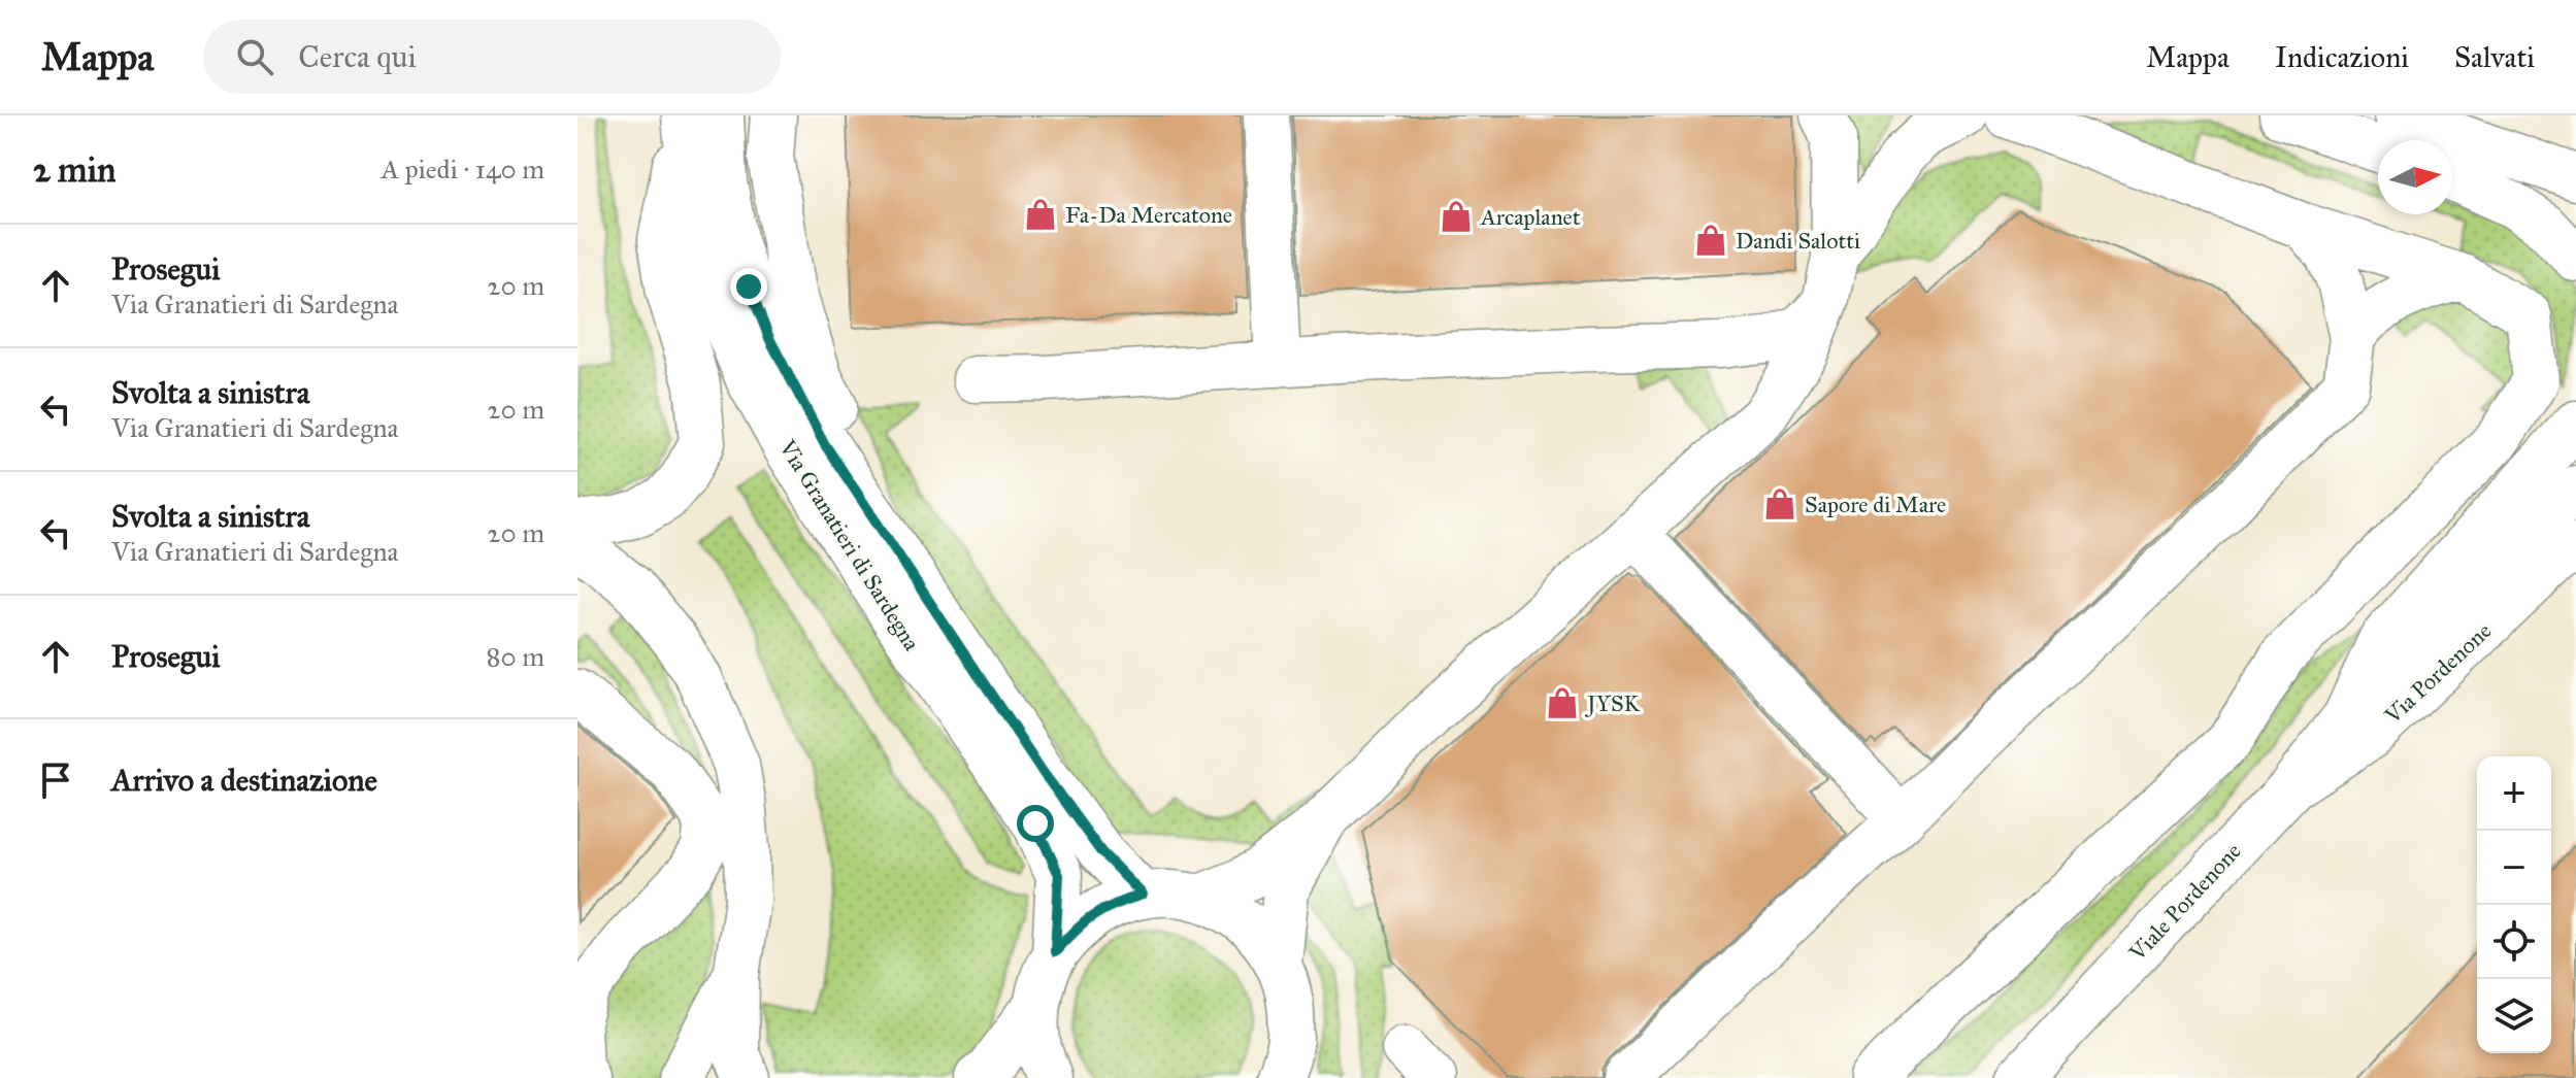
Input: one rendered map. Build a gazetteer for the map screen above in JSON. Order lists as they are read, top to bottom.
{
  "streets": {
    "street": ["Via Granatieri di Sardegna", "Via Pordenone", "Viale Pordenone"]
  },
  "crossings": [
    ["Via Pordenone", "Viale Pordenone"]
  ],
  "places": {
    "shop": [
      "Fa-Da Mercatone",
      "Arcaplanet",
      "Dandi Salotti",
      "Sapore di Mare",
      "JYSK"
    ]
  },
  "north": "right",
  "page": {
    "header": "Mappa",
    "search": "Cerca qui",
    "nav": ["Mappa", "Indicazioni", "Salvati"],
    "heading": ["2 min", "A piedi · 140 m"],
    "list": [
      ["Prosegui", "Via Granatieri di Sardegna", "20 m"],
      ["Svolta a sinistra", "Via Granatieri di Sardegna", "20 m"],
      ["Svolta a sinistra", "Via Granatieri di Sardegna", "20 m"],
      ["Prosegui", "80 m"],
      "Arrivo a destinazione"
    ],
    "map_buttons": ["+", "−"]
  }
}
